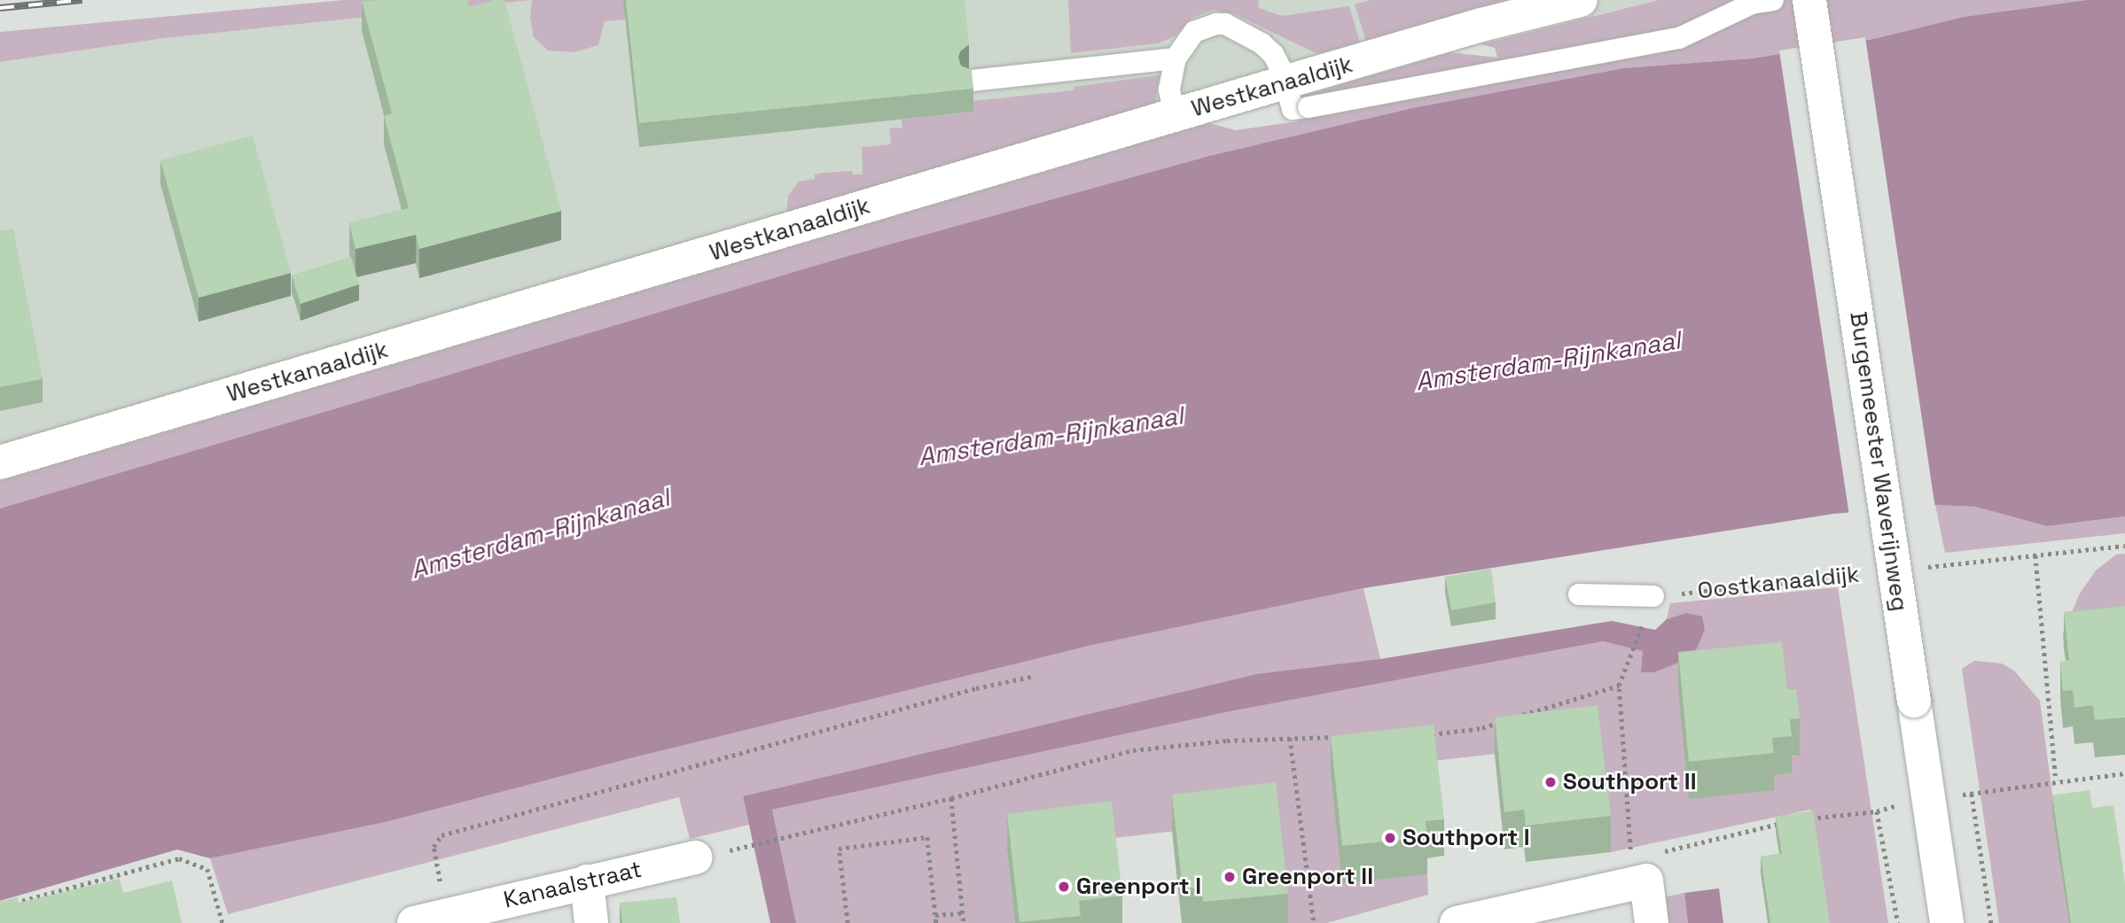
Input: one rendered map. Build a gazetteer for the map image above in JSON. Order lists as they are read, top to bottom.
{
  "streets": {
    "street": ["Westkanaaldijk", "Burgemeester Waverijnweg", "Kanaalstraat"],
    "path": ["Oostkanaaldijk"]
  },
  "water": ["Amsterdam-Rijnkanaal"],
  "places": [
    "Southport II",
    "Southport I",
    "Greenport II",
    "Greenport I"
  ]
}
